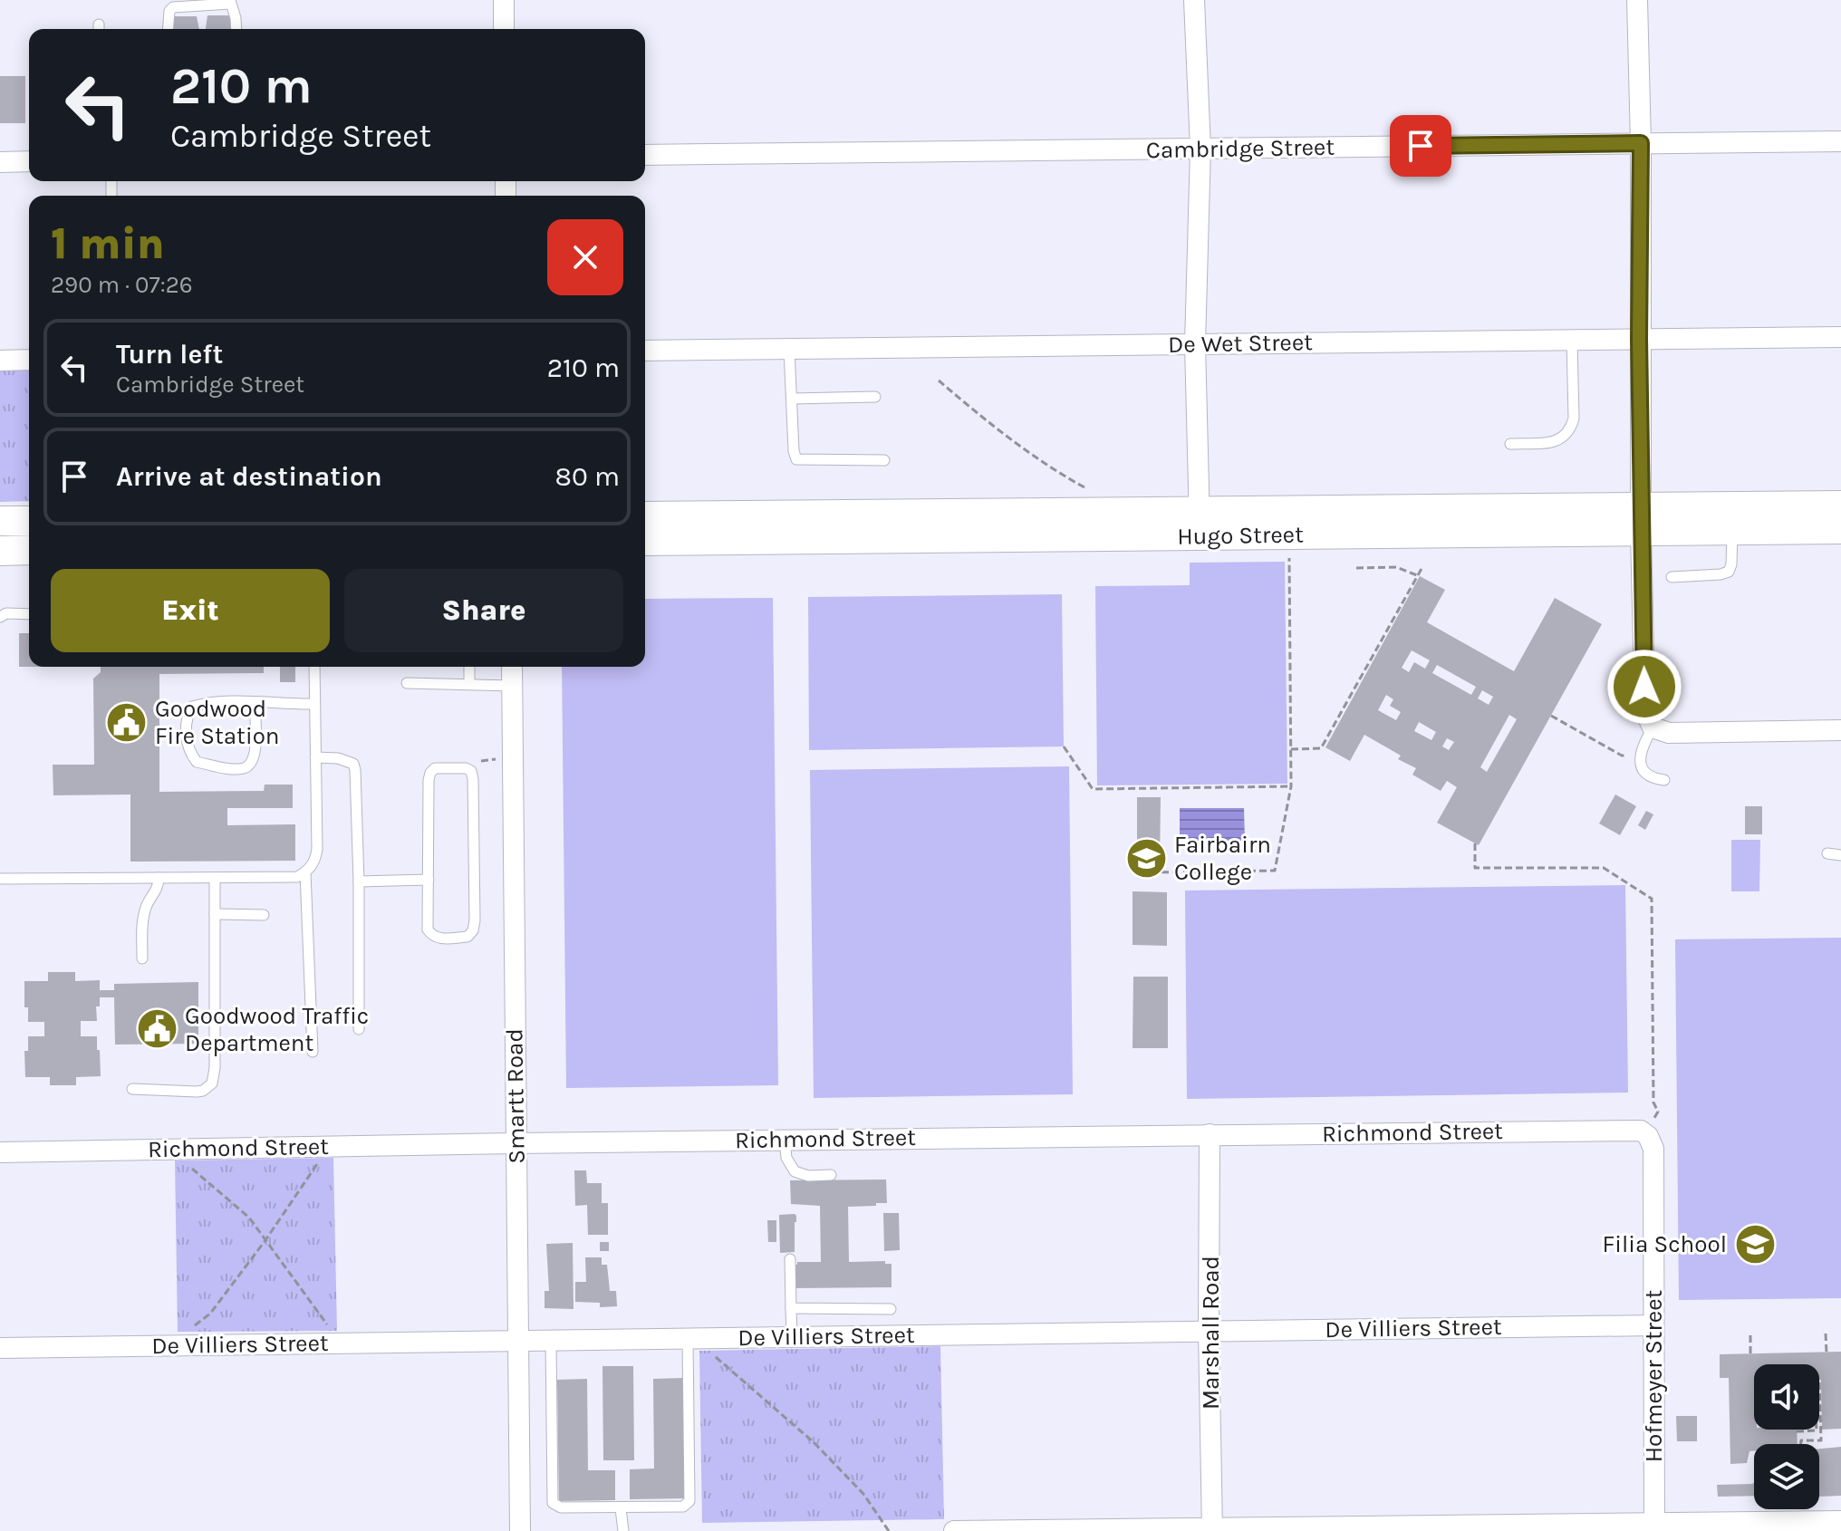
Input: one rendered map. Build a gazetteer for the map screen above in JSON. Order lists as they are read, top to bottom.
{
  "streets": {
    "street": [
      "Cambridge Street",
      "De Wet Street",
      "Hugo Street",
      "Smartt Road",
      "Richmond Street",
      "De Villiers Street",
      "Marshall Road",
      "Hofmeyer Street"
    ]
  },
  "crossings": [
    ["Smartt Road", "Richmond Street"],
    ["Smartt Road", "De Villiers Street"],
    ["Richmond Street", "Marshall Road"],
    ["Richmond Street", "Hofmeyer Street"],
    ["De Villiers Street", "Marshall Road"],
    ["De Villiers Street", "Hofmeyer Street"]
  ],
  "places": {
    "public building": ["Goodwood Fire Station", "Goodwood Traffic Department"],
    "school or university": ["Fairbairn College", "Filia School"]
  },
  "page": {
    "turn": ["210 m", "Cambridge Street"],
    "heading": ["1 min", "290 m · 07:26"],
    "list": [
      {
        "name": "Turn left",
        "note": "Cambridge Street",
        "value": "210 m"
      },
      {
        "name": "Arrive at destination",
        "value": "80 m"
      }
    ],
    "buttons": ["Exit", "Share"]
  }
}
